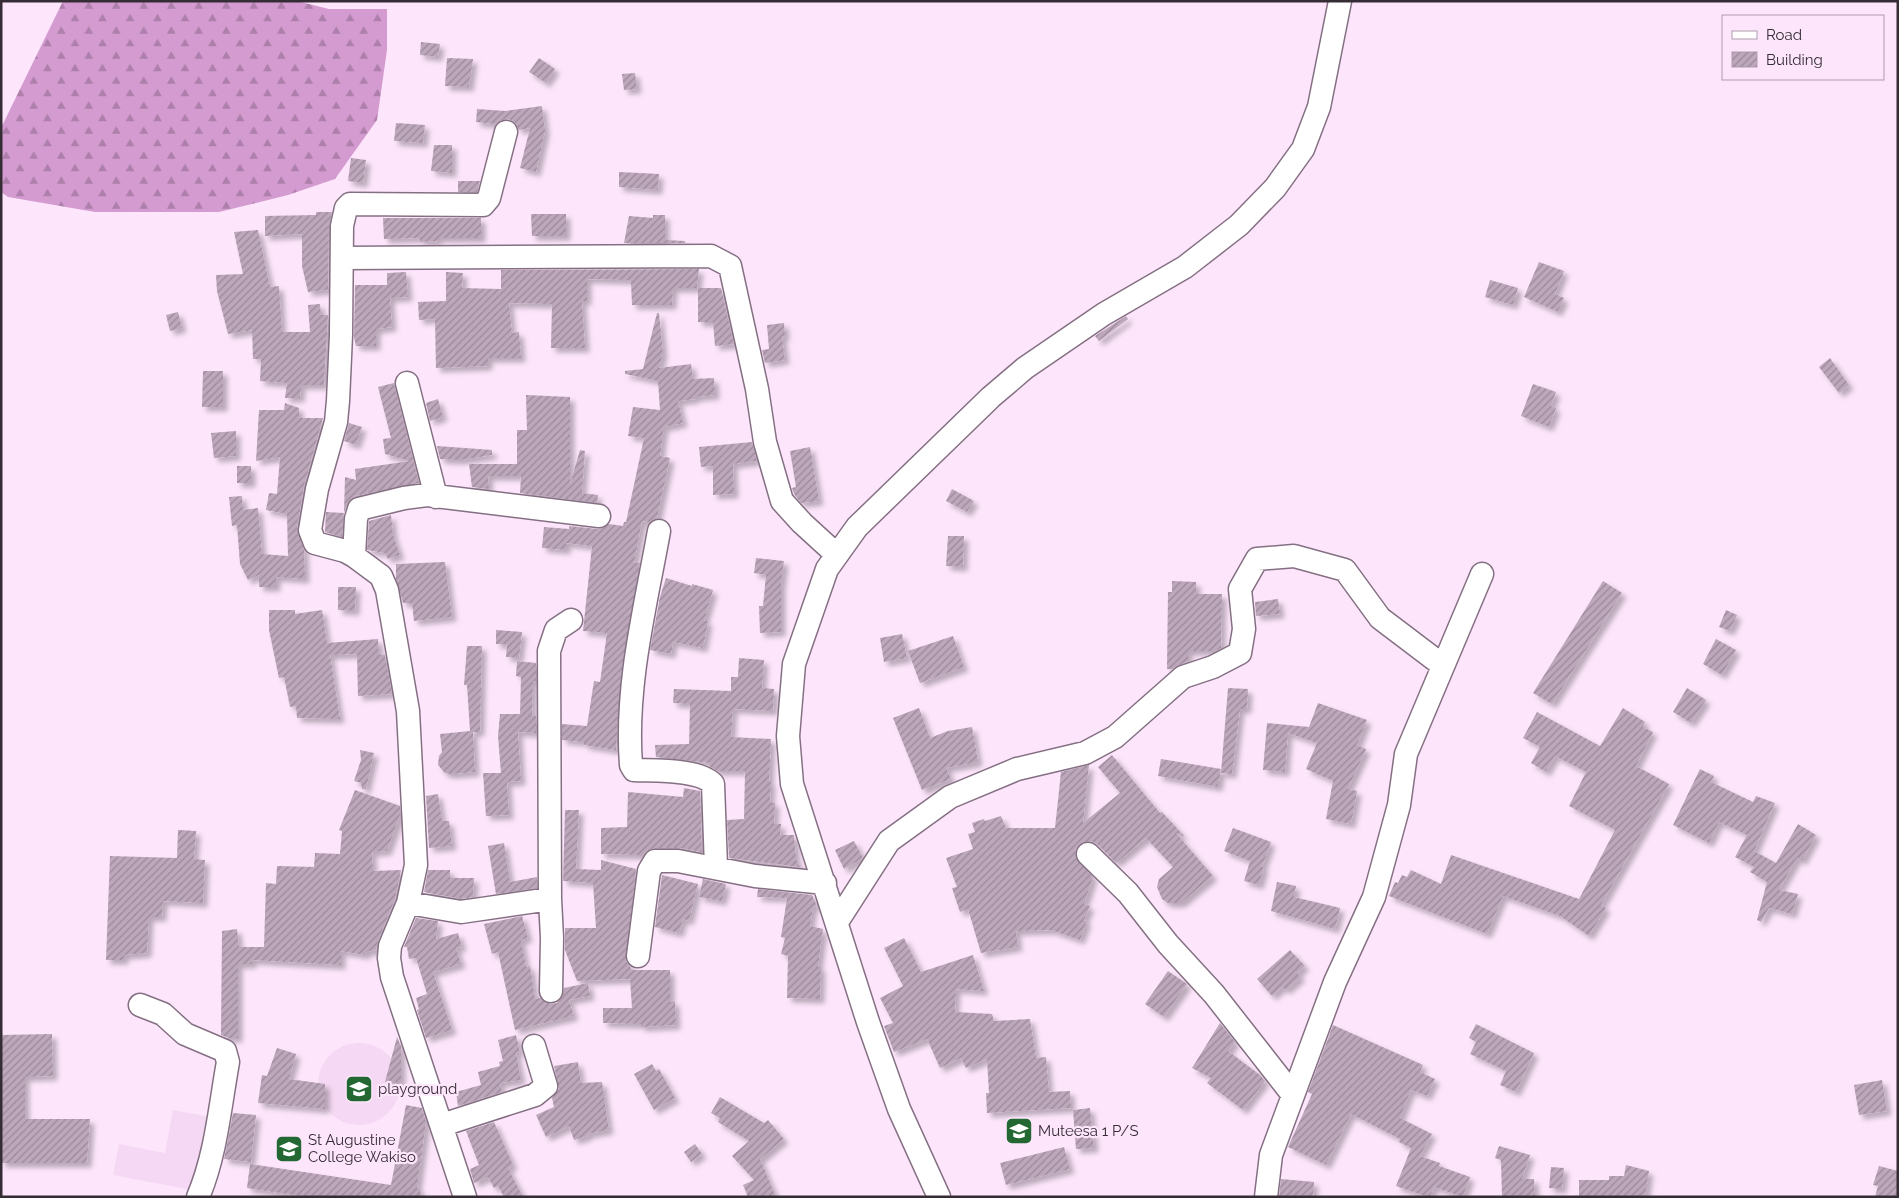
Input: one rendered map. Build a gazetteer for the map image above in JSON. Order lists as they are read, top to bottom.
{
  "places": {
    "school or university": ["playground", "Muteesa 1 P/S", "St Augustine College Wakiso"]
  },
  "legend": ["Road", "Building"]
}
